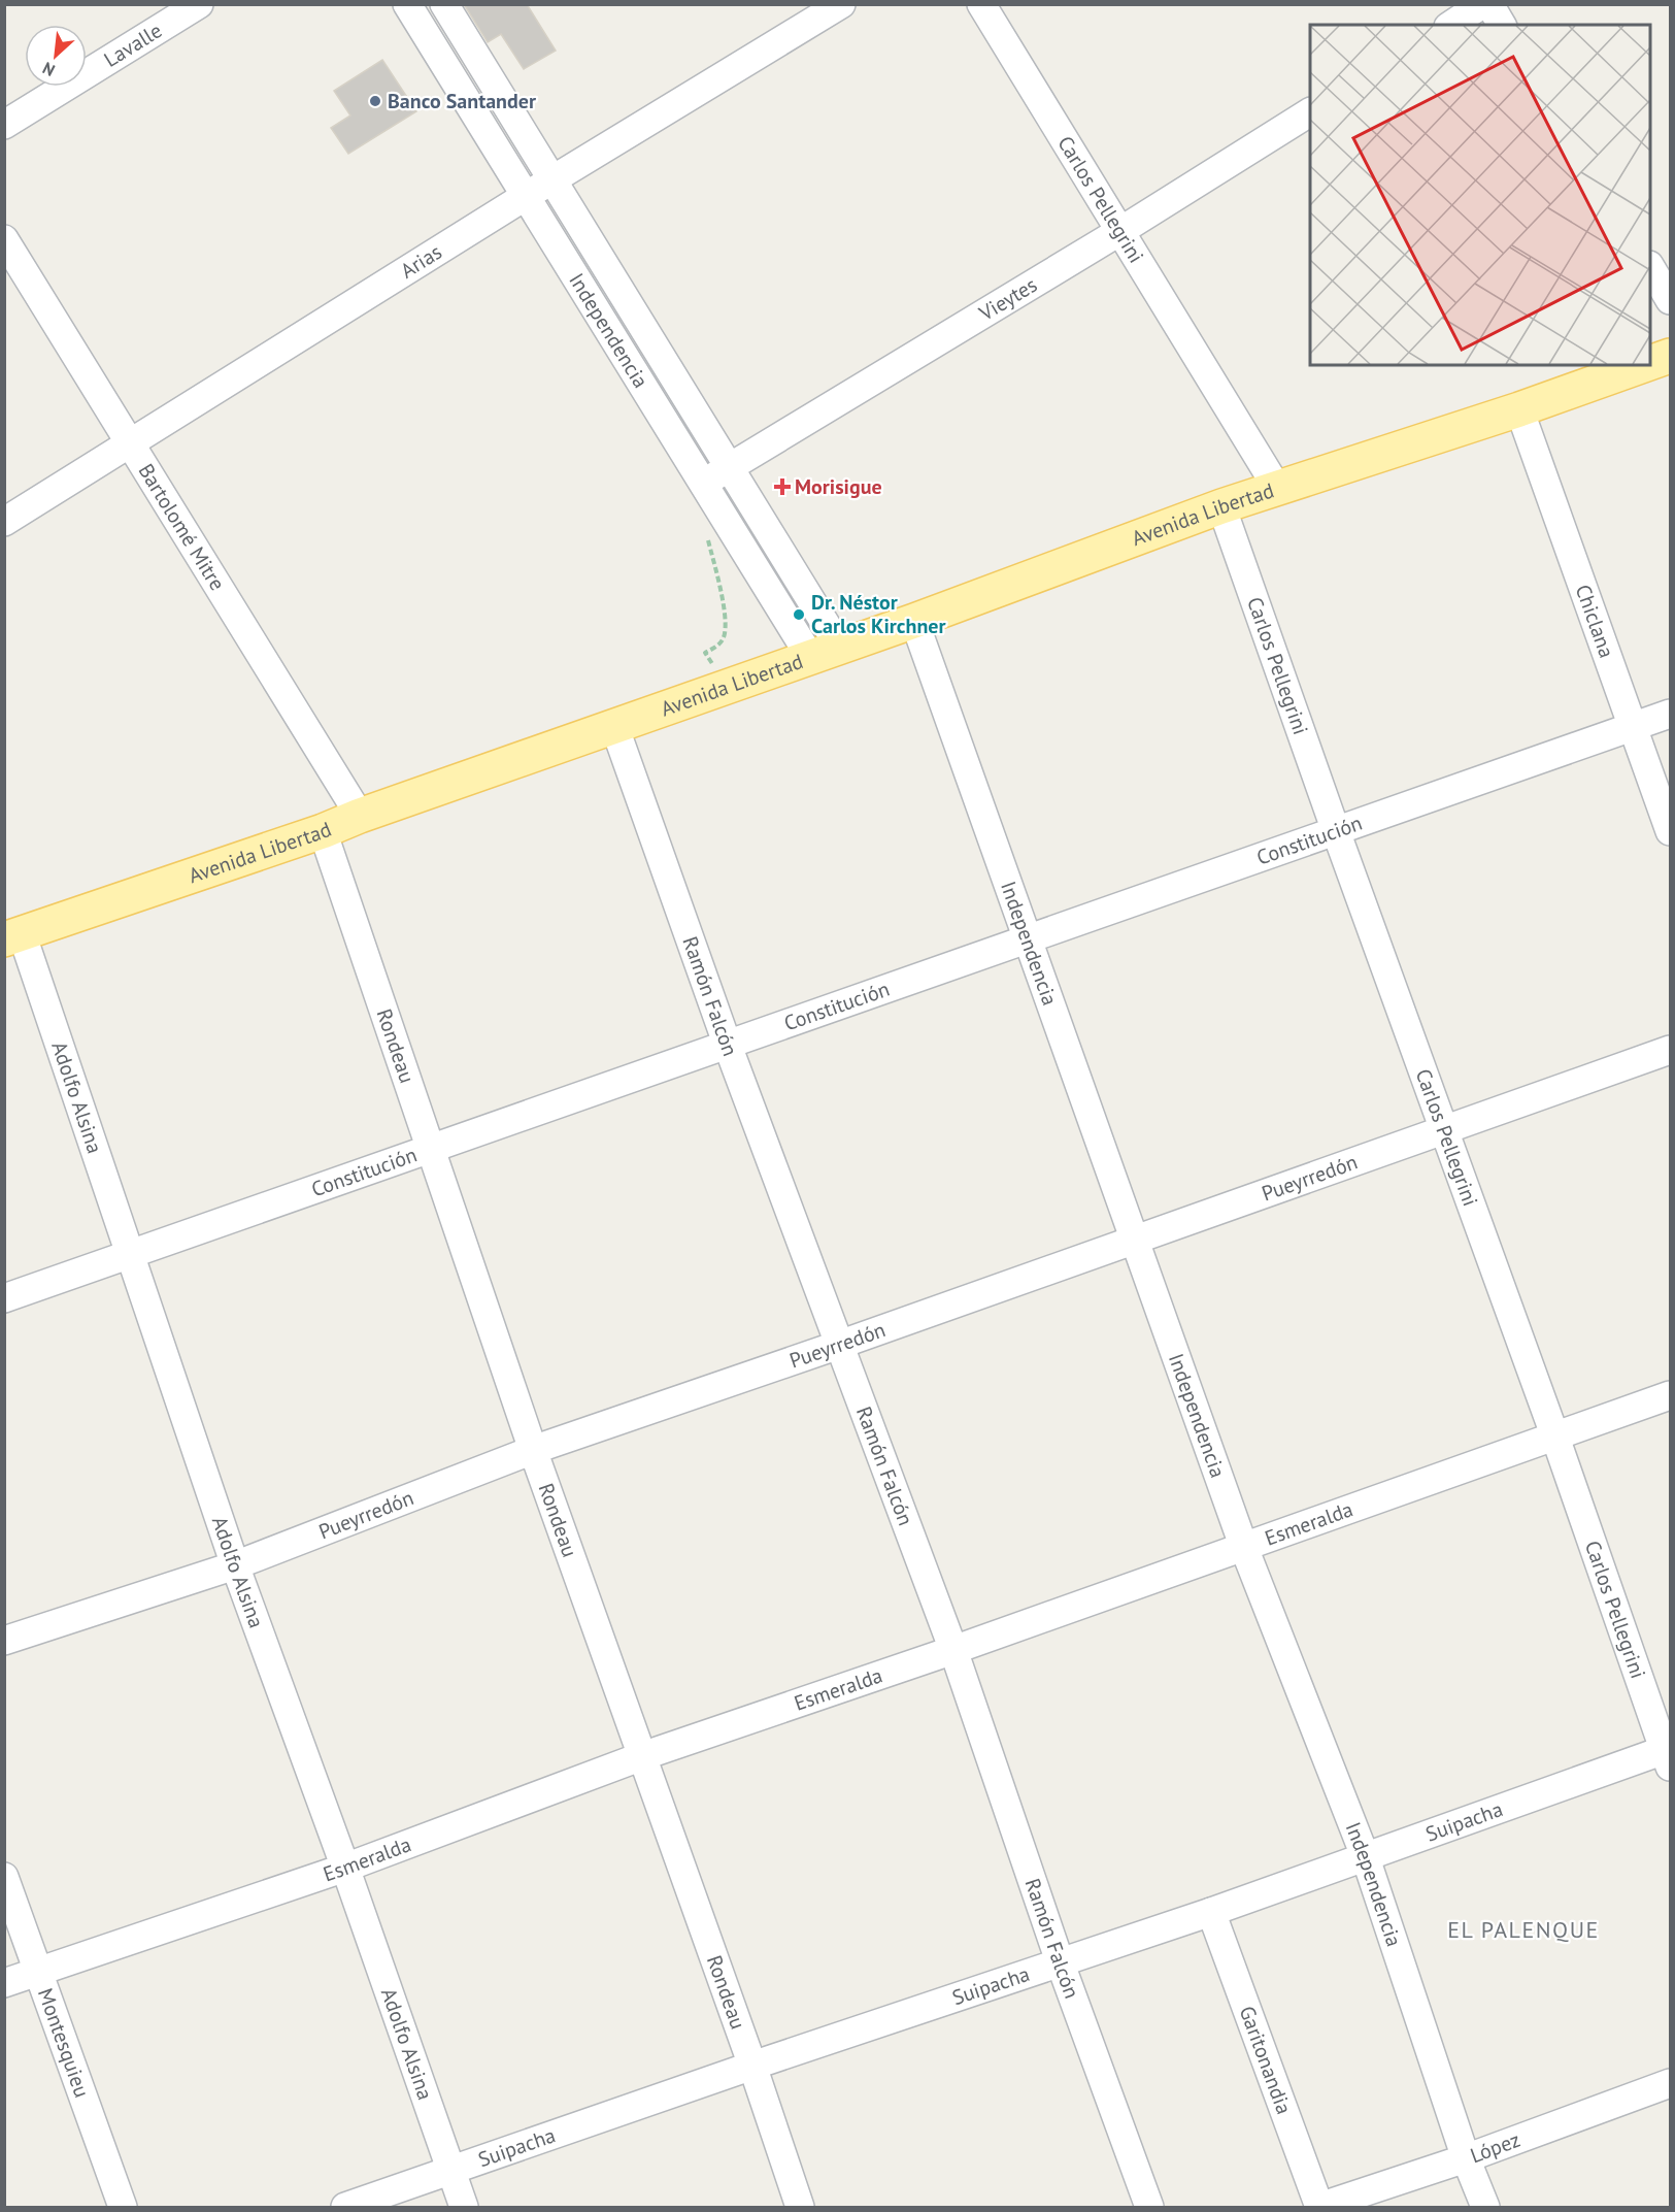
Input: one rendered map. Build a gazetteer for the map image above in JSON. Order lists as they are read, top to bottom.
{
  "streets": {
    "main road": ["Avenida Libertad"],
    "street": [
      "Lavalle",
      "Carlos Pellegrini",
      "Arias",
      "Vieytes",
      "Independencia",
      "Bartolomé Mitre",
      "Chiclana",
      "Constitución",
      "Ramón Falcón",
      "Rondeau",
      "Adolfo Alsina",
      "Pueyrredón",
      "Esmeralda",
      "Suipacha",
      "Montesquieu",
      "Garitonandia",
      "López"
    ]
  },
  "crossings": [
    ["Carlos Pellegrini", "Vieytes"],
    ["Carlos Pellegrini", "Avenida Libertad"],
    ["Carlos Pellegrini", "Constitución"],
    ["Carlos Pellegrini", "Pueyrredón"],
    ["Carlos Pellegrini", "Esmeralda"],
    ["Carlos Pellegrini", "Suipacha"],
    ["Arias", "Independencia"],
    ["Arias", "Bartolomé Mitre"],
    ["Vieytes", "Independencia"],
    ["Independencia", "Avenida Libertad"],
    ["Independencia", "Constitución"],
    ["Independencia", "Pueyrredón"],
    ["Independencia", "Esmeralda"],
    ["Independencia", "Suipacha"],
    ["Independencia", "López"],
    ["Avenida Libertad", "Bartolomé Mitre"],
    ["Avenida Libertad", "Chiclana"],
    ["Avenida Libertad", "Ramón Falcón"],
    ["Avenida Libertad", "Rondeau"],
    ["Avenida Libertad", "Adolfo Alsina"],
    ["Chiclana", "Constitución"],
    ["Constitución", "Ramón Falcón"],
    ["Constitución", "Rondeau"],
    ["Constitución", "Adolfo Alsina"],
    ["Ramón Falcón", "Pueyrredón"],
    ["Ramón Falcón", "Esmeralda"],
    ["Ramón Falcón", "Suipacha"],
    ["Rondeau", "Pueyrredón"],
    ["Rondeau", "Esmeralda"],
    ["Rondeau", "Suipacha"],
    ["Adolfo Alsina", "Pueyrredón"],
    ["Adolfo Alsina", "Esmeralda"],
    ["Adolfo Alsina", "Suipacha"],
    ["Esmeralda", "Montesquieu"],
    ["Suipacha", "Garitonandia"],
    ["Garitonandia", "López"]
  ],
  "districts": ["EL PALENQUE"],
  "places": {
    "other": ["Banco Santander", "Dr. Néstor Carlos Kirchner"],
    "health": ["Morisigue"]
  },
  "north": "bottom left"
}
